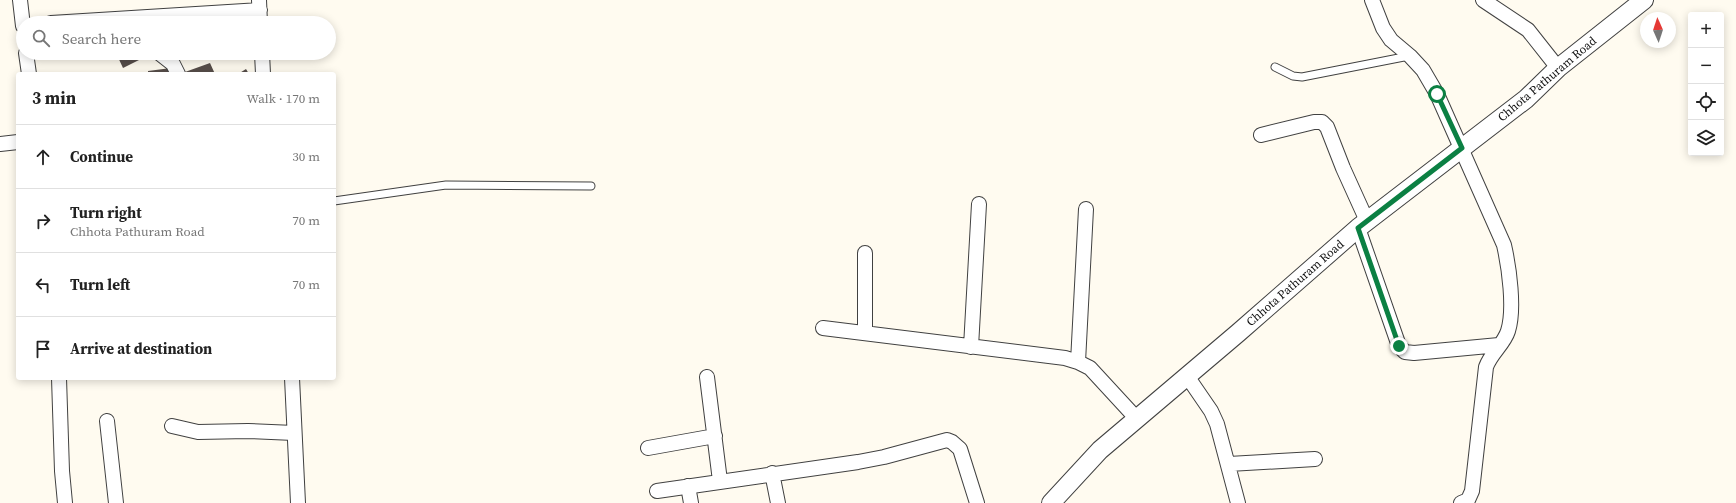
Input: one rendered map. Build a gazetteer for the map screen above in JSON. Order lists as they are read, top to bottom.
{
  "streets": {
    "street": ["Chhota Pathuram Road"]
  },
  "north": "top",
  "page": {
    "map_buttons": ["+", "−"],
    "search": "Search here",
    "heading": ["3 min", "Walk · 170 m"],
    "list": [
      ["Continue", "30 m"],
      ["Turn right", "Chhota Pathuram Road", "70 m"],
      ["Turn left", "70 m"],
      "Arrive at destination"
    ]
  }
}
